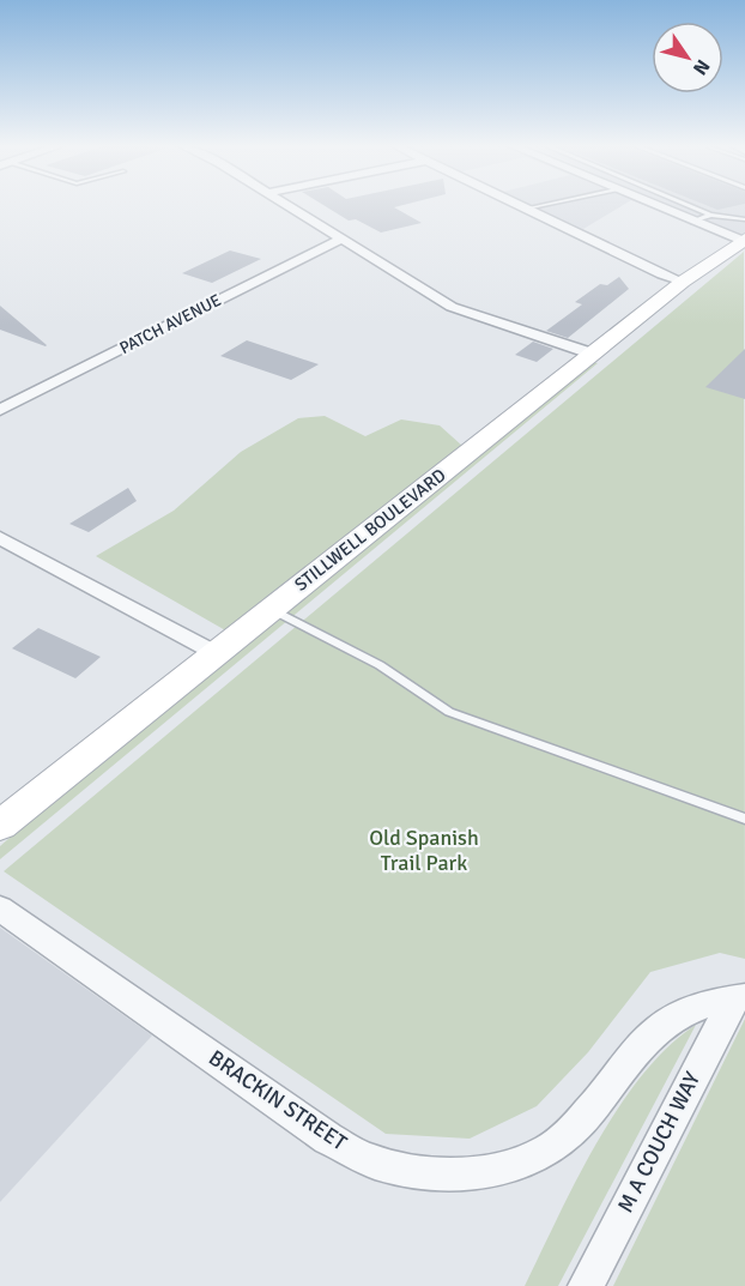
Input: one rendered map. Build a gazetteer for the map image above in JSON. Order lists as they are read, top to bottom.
{
  "streets": {
    "street": [
      "PATCH AVENUE",
      "STILLWELL BOULEVARD",
      "BRACKIN STREET",
      "M A COUCH WAY"
    ]
  },
  "crossings": [
    ["BRACKIN STREET", "M A COUCH WAY"]
  ],
  "parks": ["Old Spanish Trail Park"],
  "north": "bottom right"
}
